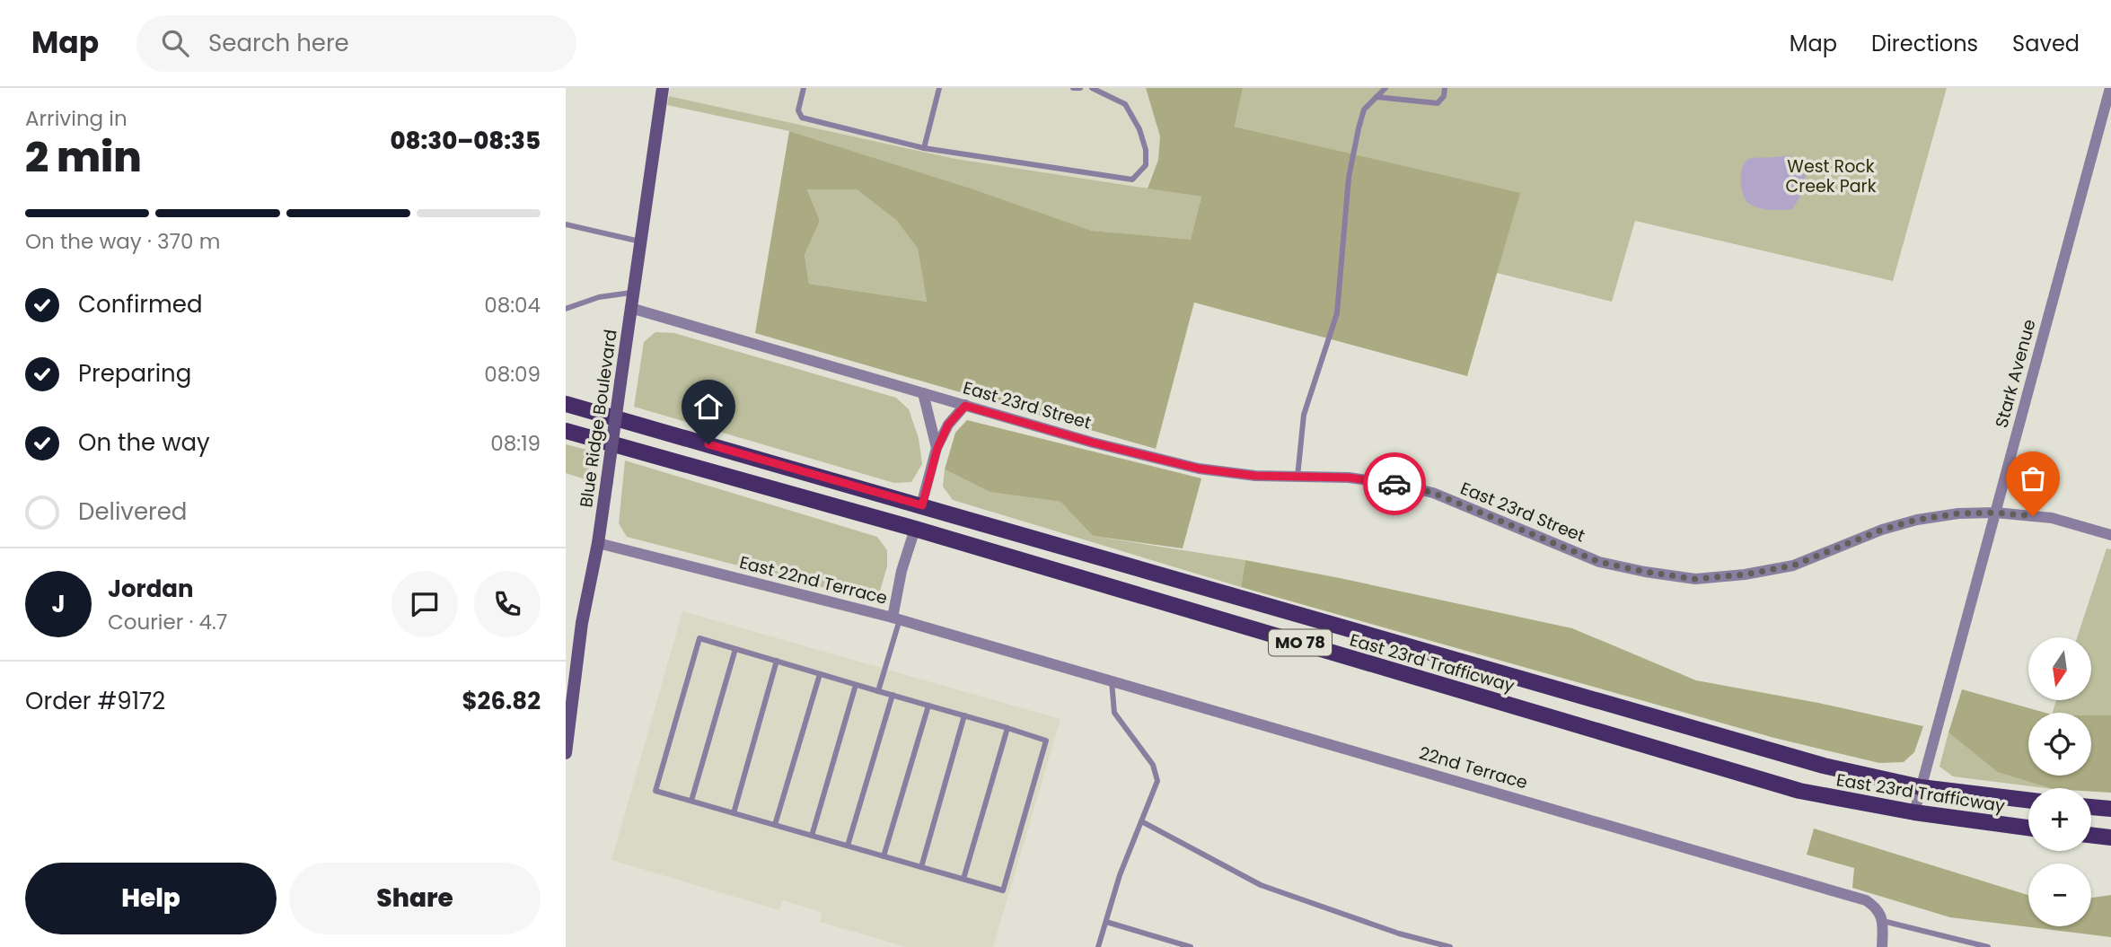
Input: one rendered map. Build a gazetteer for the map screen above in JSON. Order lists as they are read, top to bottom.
{
  "streets": {
    "main road": ["Blue Ridge Boulevard", "MO 78", "East 23rd Trafficway"],
    "street": [
      "Stark Avenue",
      "East 23rd Street",
      "East 22nd Terrace",
      "22nd Terrace"
    ]
  },
  "crossings": [
    ["Stark Avenue", "East 23rd Street"],
    ["Stark Avenue", "East 23rd Trafficway"],
    ["East 23rd Street", "Blue Ridge Boulevard"],
    ["Blue Ridge Boulevard", "East 22nd Terrace"],
    ["East 22nd Terrace", "22nd Terrace"]
  ],
  "parks": ["West Rock Creek Park"],
  "north": "bottom",
  "page": {
    "header": "Map",
    "search": "Search here",
    "nav": ["Map", "Directions", "Saved"],
    "heading": ["2 min", "Arriving in", "08:30–08:35"],
    "panel": [
      "Jordan",
      "Courier · 4.7",
      "Order #9172",
      "$26.82"
    ],
    "bar": "On the way · 370 m",
    "list": [
      ["Confirmed", "08:04"],
      ["Preparing", "08:09"],
      ["On the way", "08:19"],
      "Delivered"
    ],
    "round": "J",
    "map_buttons": ["+", "−"],
    "buttons": ["Help", "Share"]
  }
}
